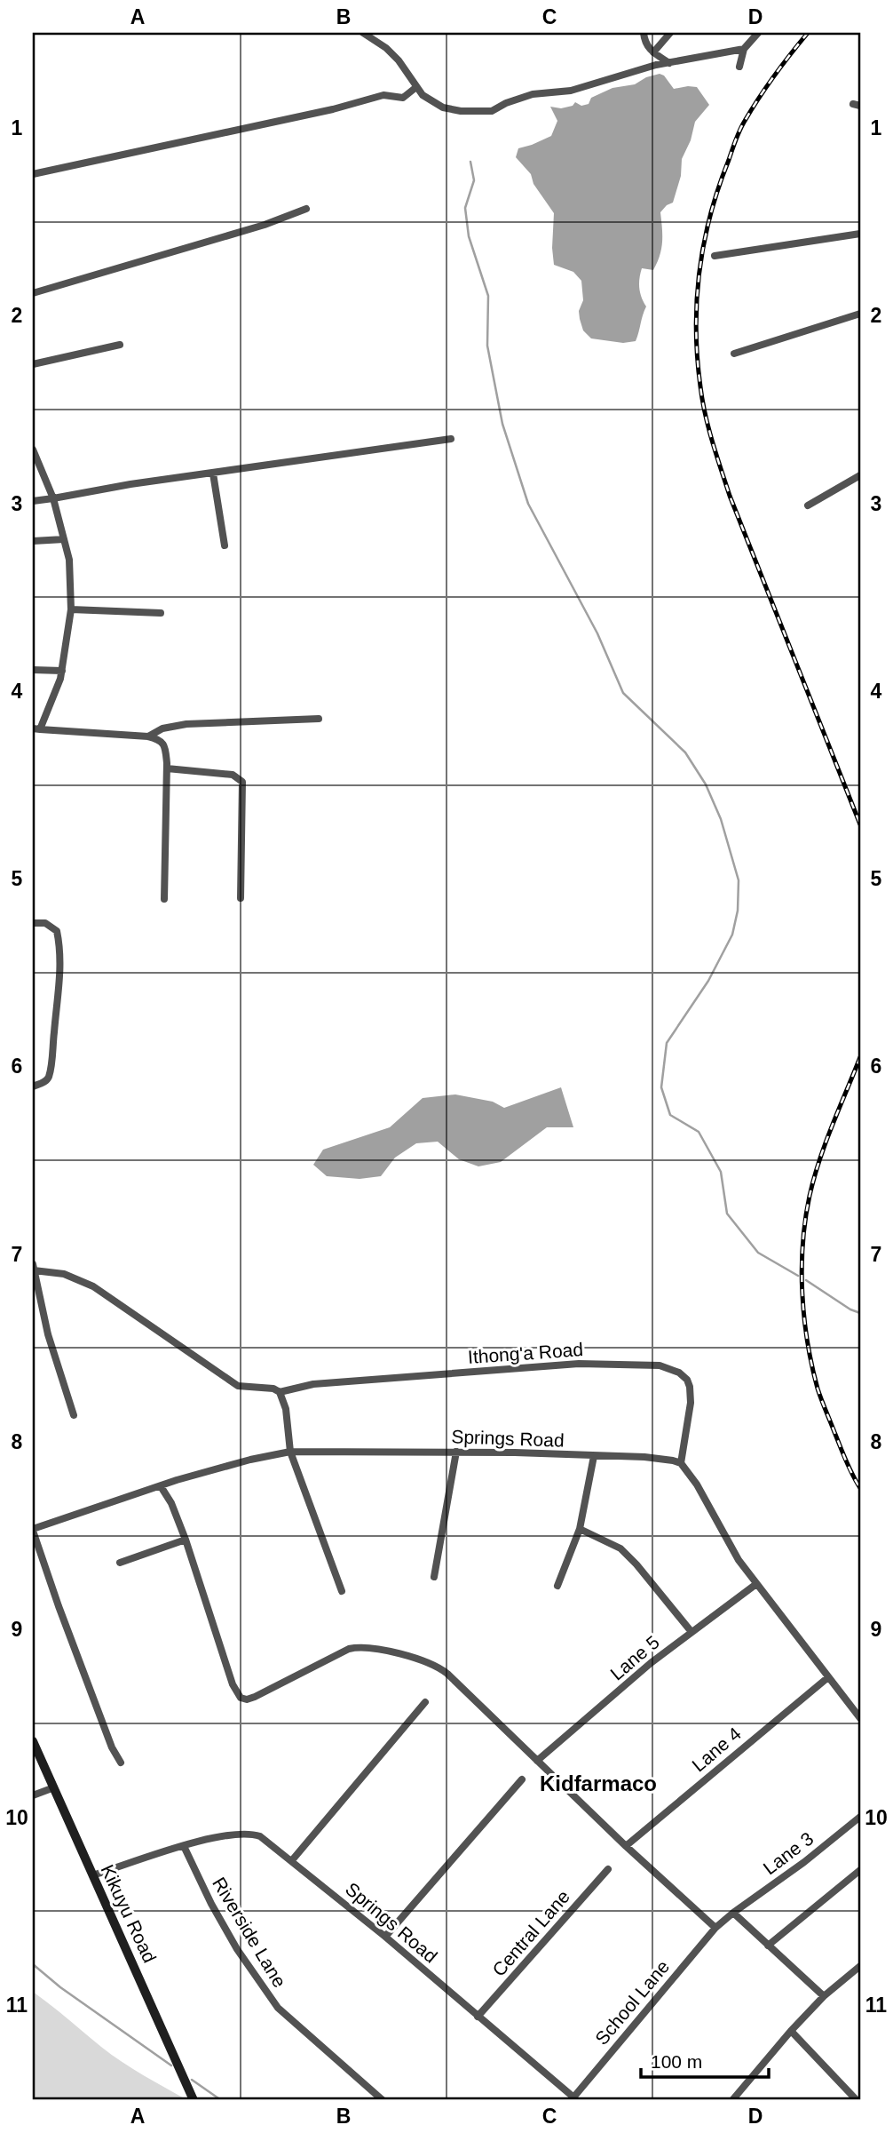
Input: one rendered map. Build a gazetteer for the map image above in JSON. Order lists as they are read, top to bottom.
{
  "streets": {
    "main road": ["Kikuyu Road"],
    "street": [
      "Ithong'a Road",
      "Springs Road",
      "Lane 5",
      "Lane 4",
      "Lane 3",
      "Riverside Lane",
      "Central Lane",
      "School Lane"
    ]
  },
  "crossings": [
    ["Ithong'a Road", "Springs Road"],
    ["Springs Road", "Kikuyu Road"],
    ["Springs Road", "Riverside Lane"],
    ["Springs Road", "Central Lane"],
    ["Springs Road", "School Lane"],
    ["Lane 3", "School Lane"]
  ],
  "districts": ["Kidfarmaco"],
  "scale_bar": "100 m",
  "grid": {
    "columns": [
      "A",
      "B",
      "C",
      "D"
    ],
    "rows": [
      "1",
      "2",
      "3",
      "4",
      "5",
      "6",
      "7",
      "8",
      "9",
      "10",
      "11"
    ]
  }
}
